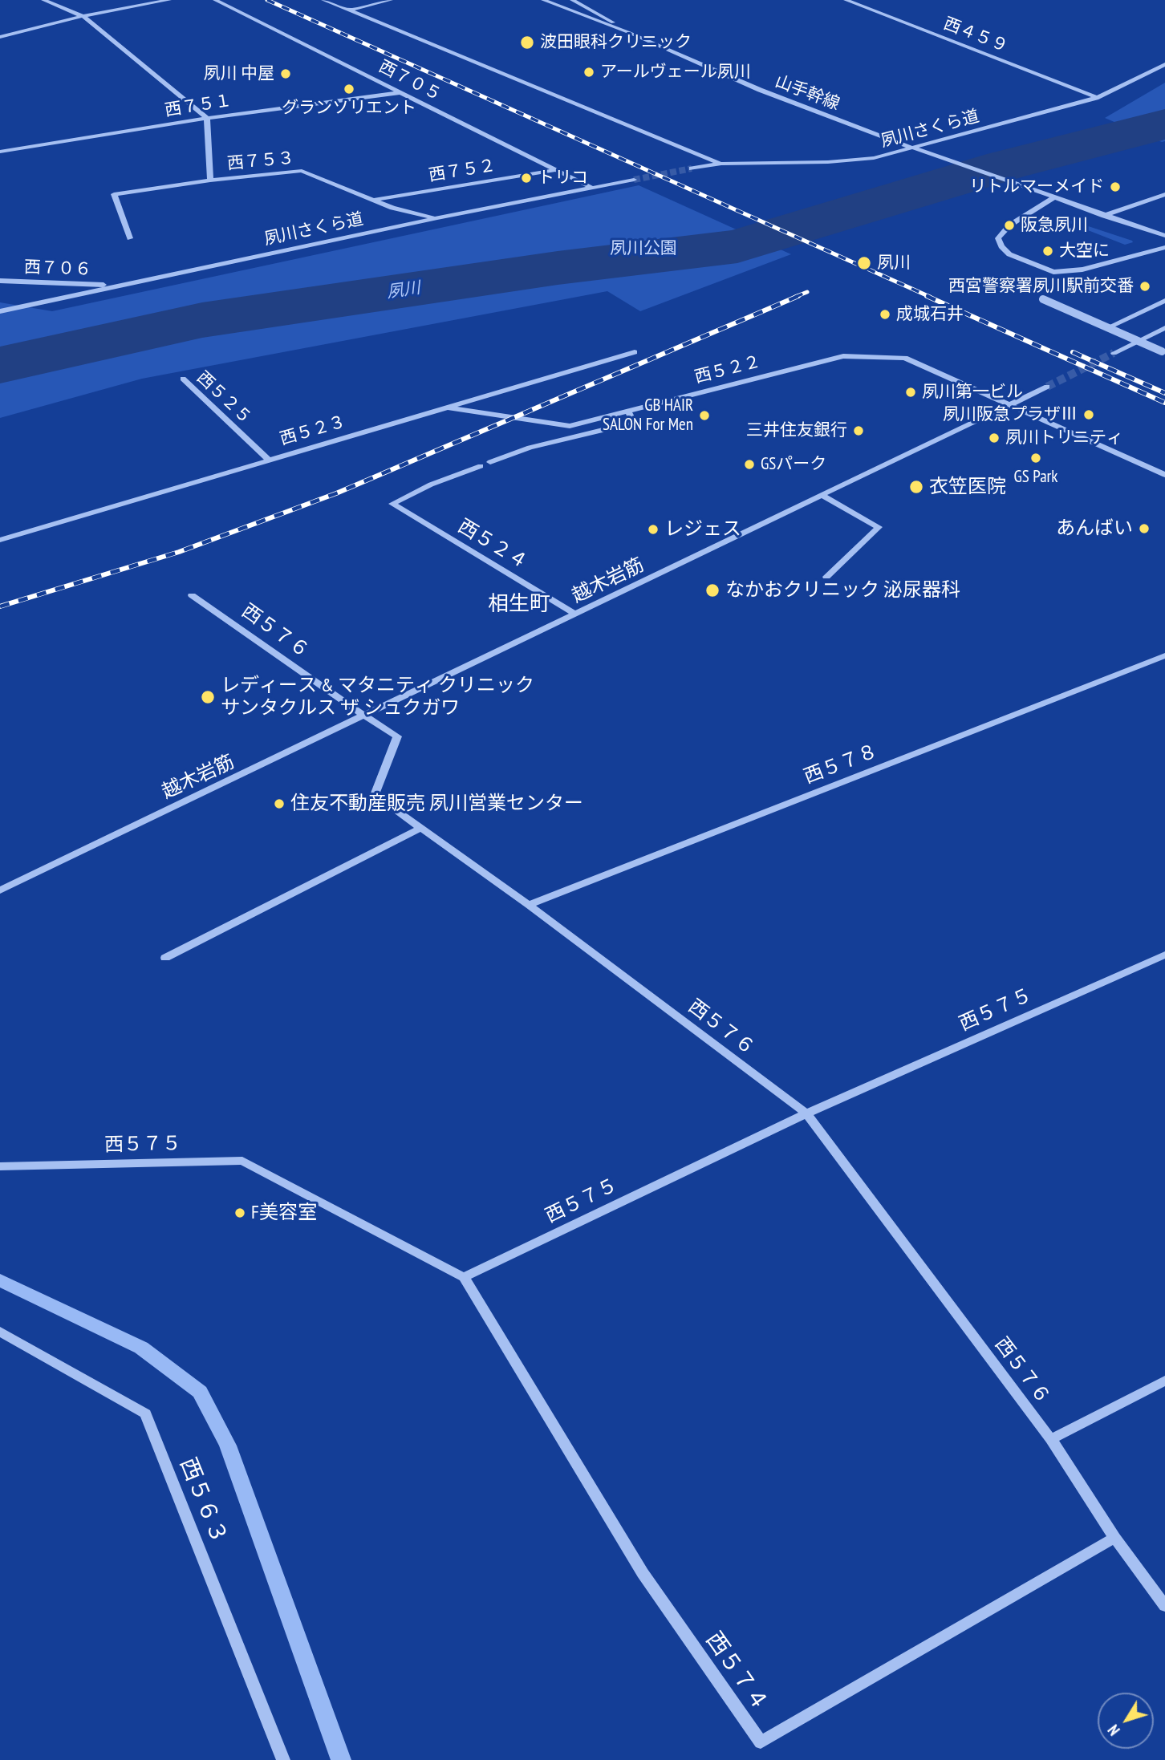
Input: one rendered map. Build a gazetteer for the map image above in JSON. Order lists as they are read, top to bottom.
{
  "streets": {
    "street": [
      "西４５９",
      "西７０５",
      "山手幹線",
      "西７５１",
      "夙川さくら道",
      "西７５３",
      "西７５２",
      "西７０６",
      "西５２２",
      "西５２５",
      "西５２３",
      "西５２４",
      "越木岩筋",
      "西５７６",
      "西５７８",
      "西５７５",
      "西５６３",
      "西５７４"
    ]
  },
  "crossings": [
    ["西４５９", "夙川さくら道"],
    ["西７０５", "西７５１"],
    ["西７０５", "夙川さくら道"],
    ["西７０５", "西７５２"],
    ["山手幹線", "夙川さくら道"],
    ["西７５１", "西７５３"],
    ["夙川さくら道", "西７５３"],
    ["夙川さくら道", "西７０６"],
    ["西７５３", "西７５２"],
    ["西５２２", "西５２３"],
    ["西５２２", "越木岩筋"],
    ["西５２５", "西５２３"],
    ["西５２４", "越木岩筋"],
    ["越木岩筋", "西５７６"],
    ["西５７６", "西５７８"],
    ["西５７６", "西５７５"],
    ["西５７６", "西５７４"],
    ["西５７５", "西５７４"]
  ],
  "districts": ["相生町"],
  "water": ["夙川"],
  "parks": ["夙川公園"],
  "places": [
    "波田眼科クリニック",
    "アールヴェール夙川",
    "夙川 中屋",
    "グランソリエント",
    "トリコ",
    "リトルマーメイド",
    "阪急夙川",
    "大空に",
    "夙川",
    "西宮警察署夙川駅前交番",
    "成城石井",
    "夙川第一ビル",
    "夙川阪急プラザⅢ",
    "GB HAIR SALON For Men",
    "三井住友銀行",
    "夙川トリニティ",
    "GS Park",
    "GSパーク",
    "衣笠医院",
    "あんばい",
    "レジェス",
    "なかおクリニック 泌尿器科",
    "レディース & マタニティ クリニック サンタクルス ザ シュクガワ",
    "住友不動産販売 夙川営業センター",
    "F美容室"
  ],
  "north": "bottom left"
}
